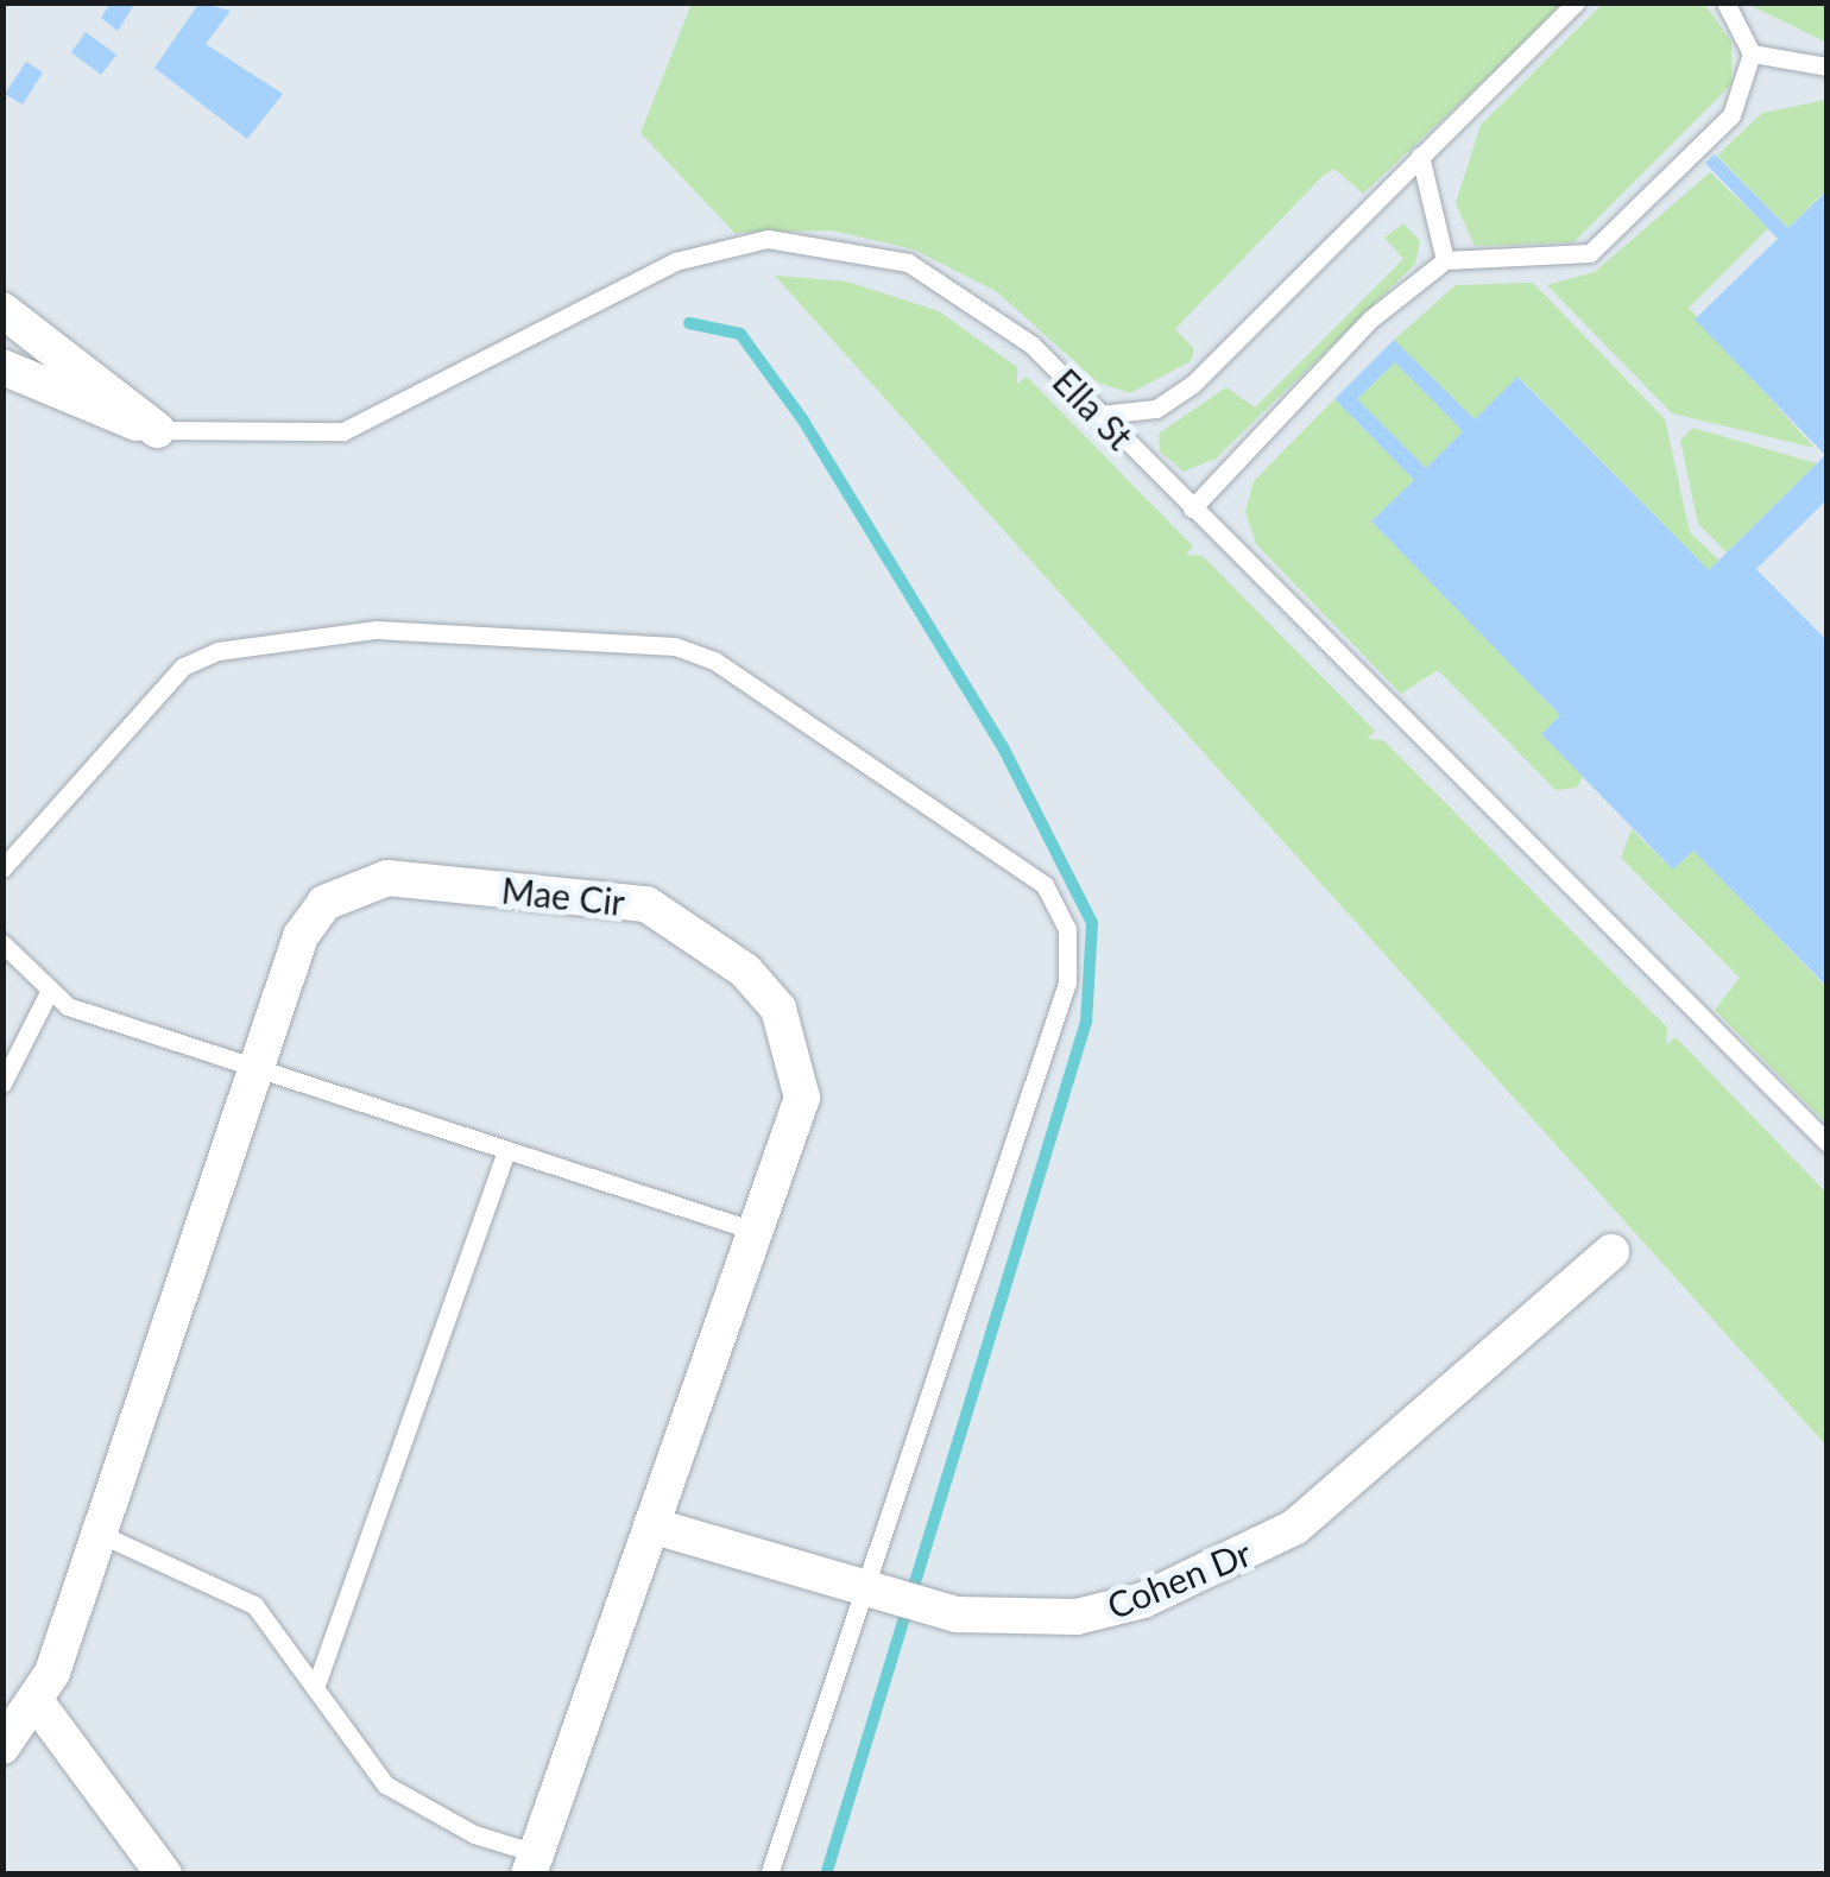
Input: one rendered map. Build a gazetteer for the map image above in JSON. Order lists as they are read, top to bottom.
{
  "streets": {
    "street": ["Mae Cir", "Cohen Dr"],
    "lane": ["Ella St"]
  },
  "crossings": [
    ["Mae Cir", "Cohen Dr"]
  ]
}
